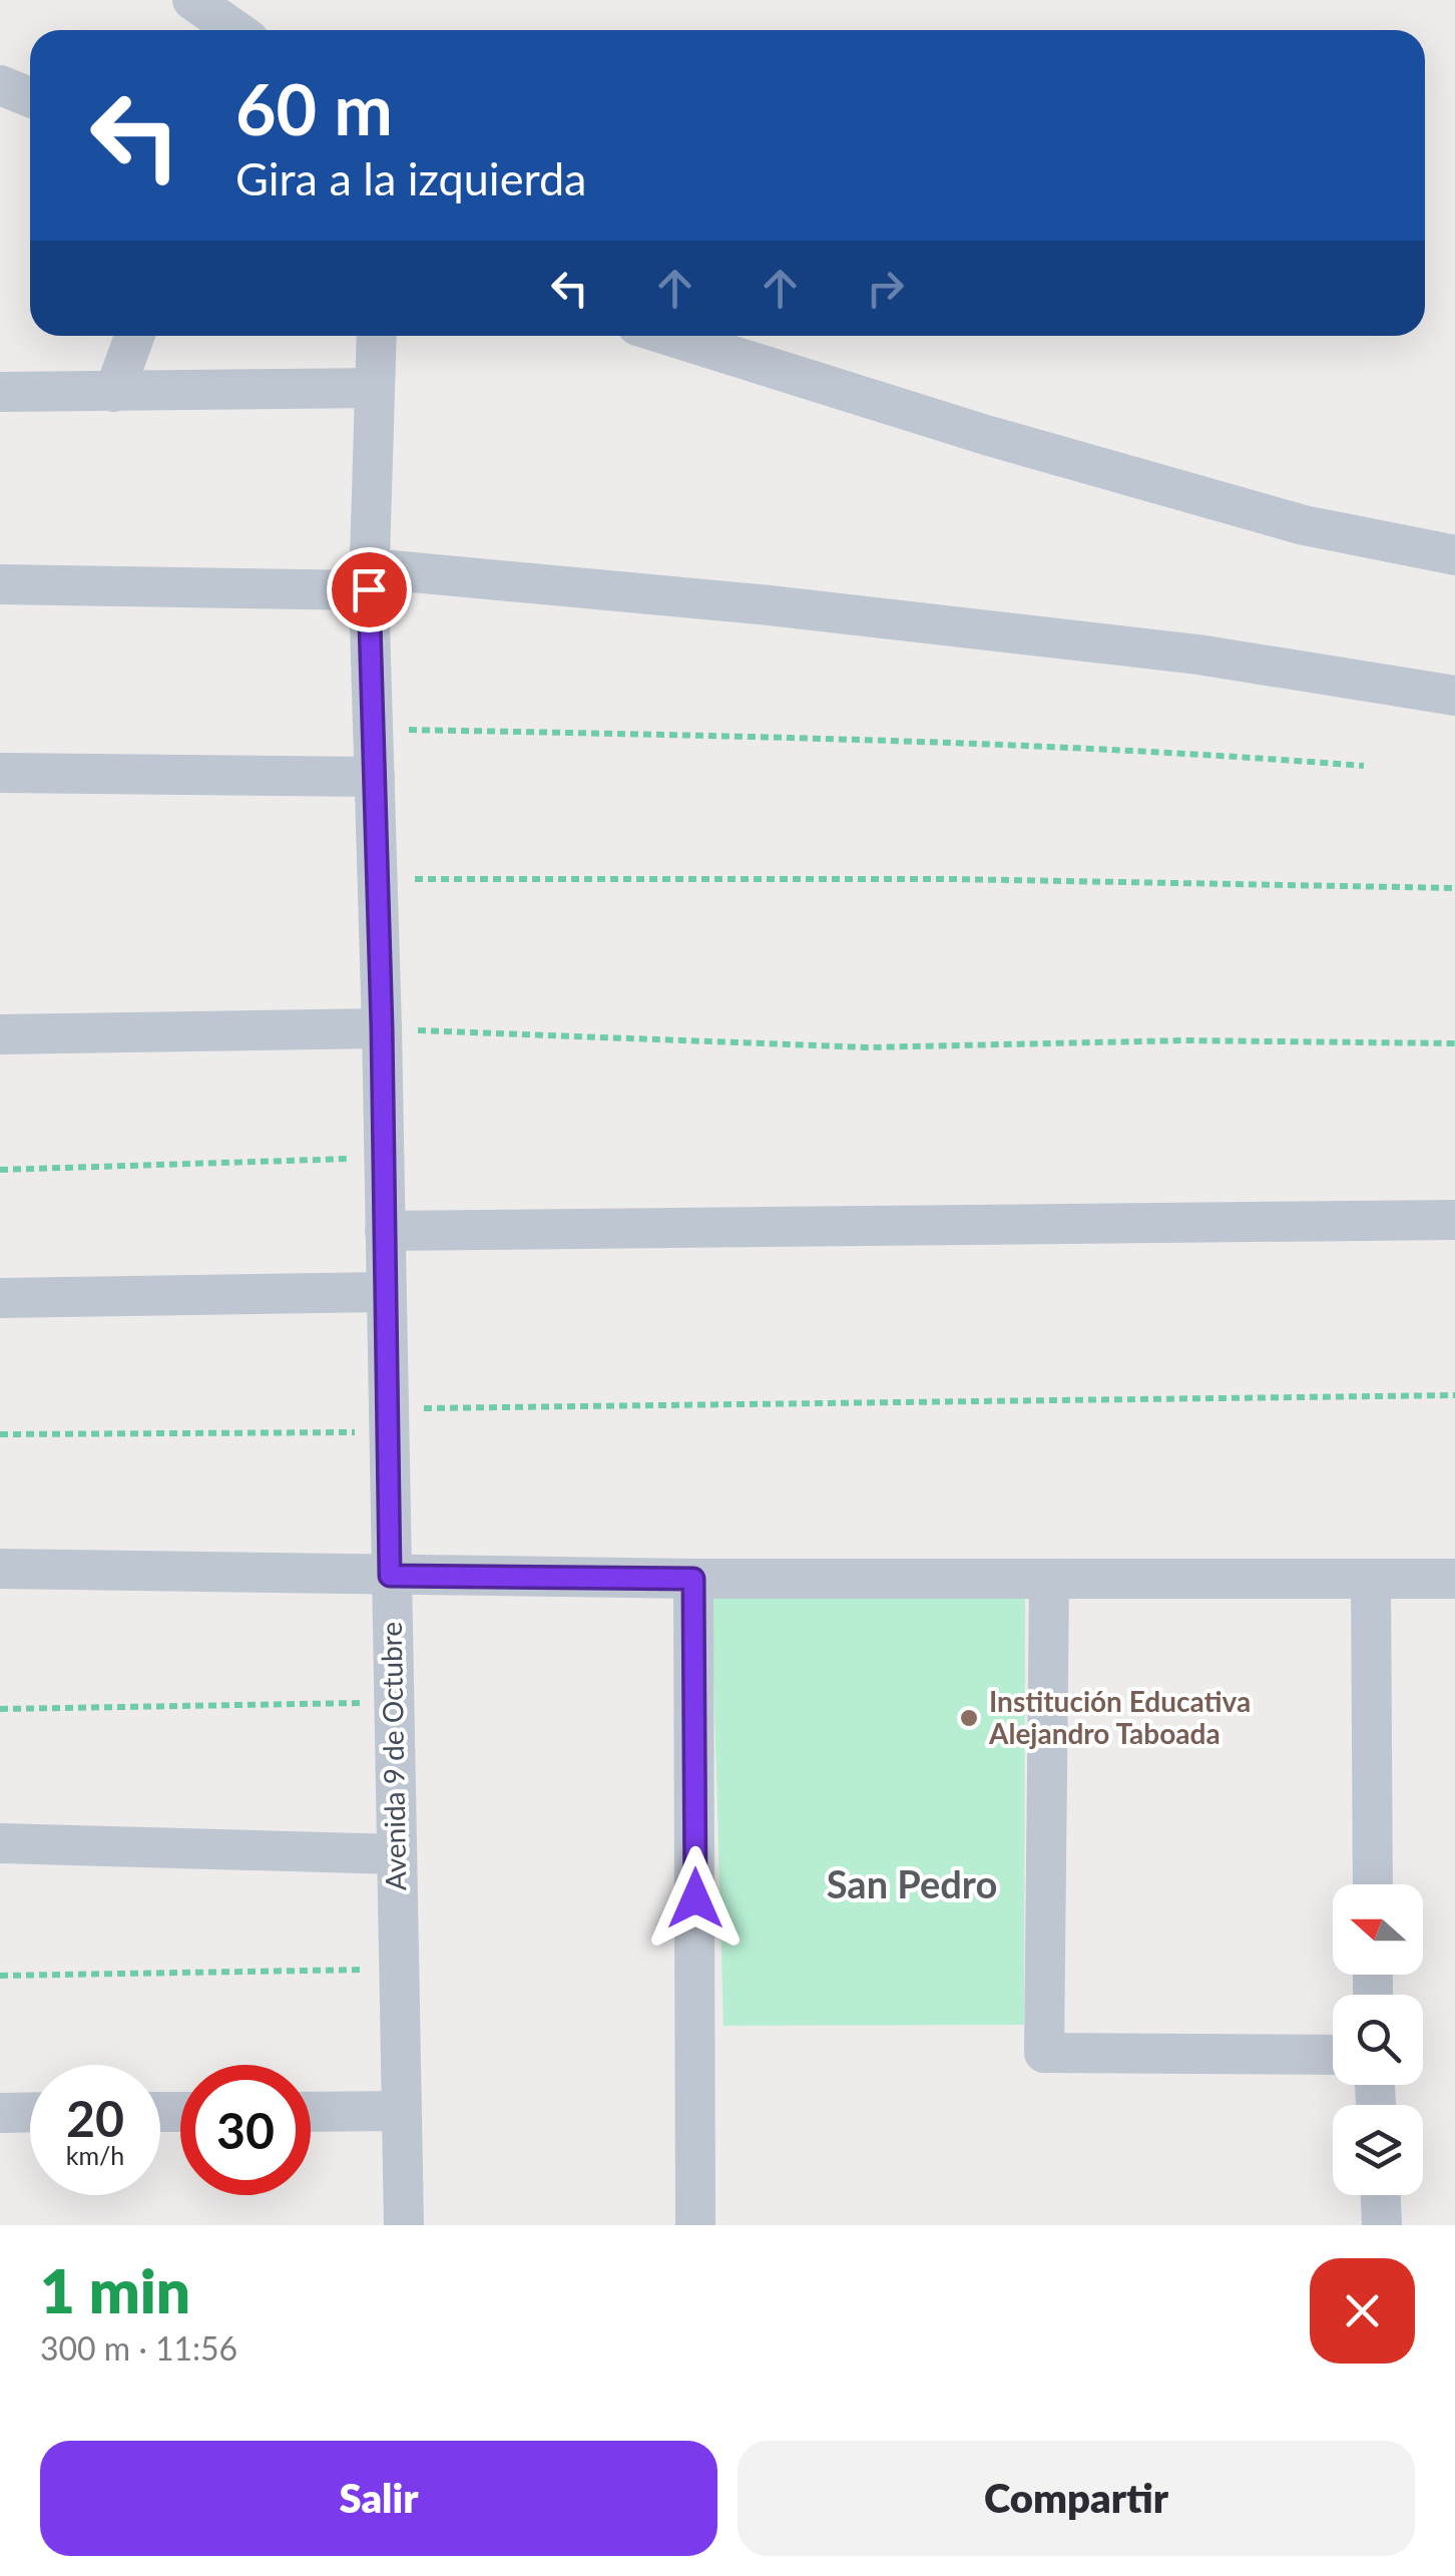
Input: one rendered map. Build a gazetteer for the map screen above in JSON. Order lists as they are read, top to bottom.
{
  "streets": {
    "street": ["Avenida 9 de Octubre"]
  },
  "districts": ["San Pedro"],
  "places": ["Institución Educativa Alejandro Taboada"],
  "north": "left",
  "page": {
    "turn": ["60 m", "Gira a la izquierda"],
    "speed": "20 km/h",
    "limit": "30",
    "heading": ["1 min", "300 m · 11:56"],
    "buttons": ["Salir", "Compartir"]
  }
}
